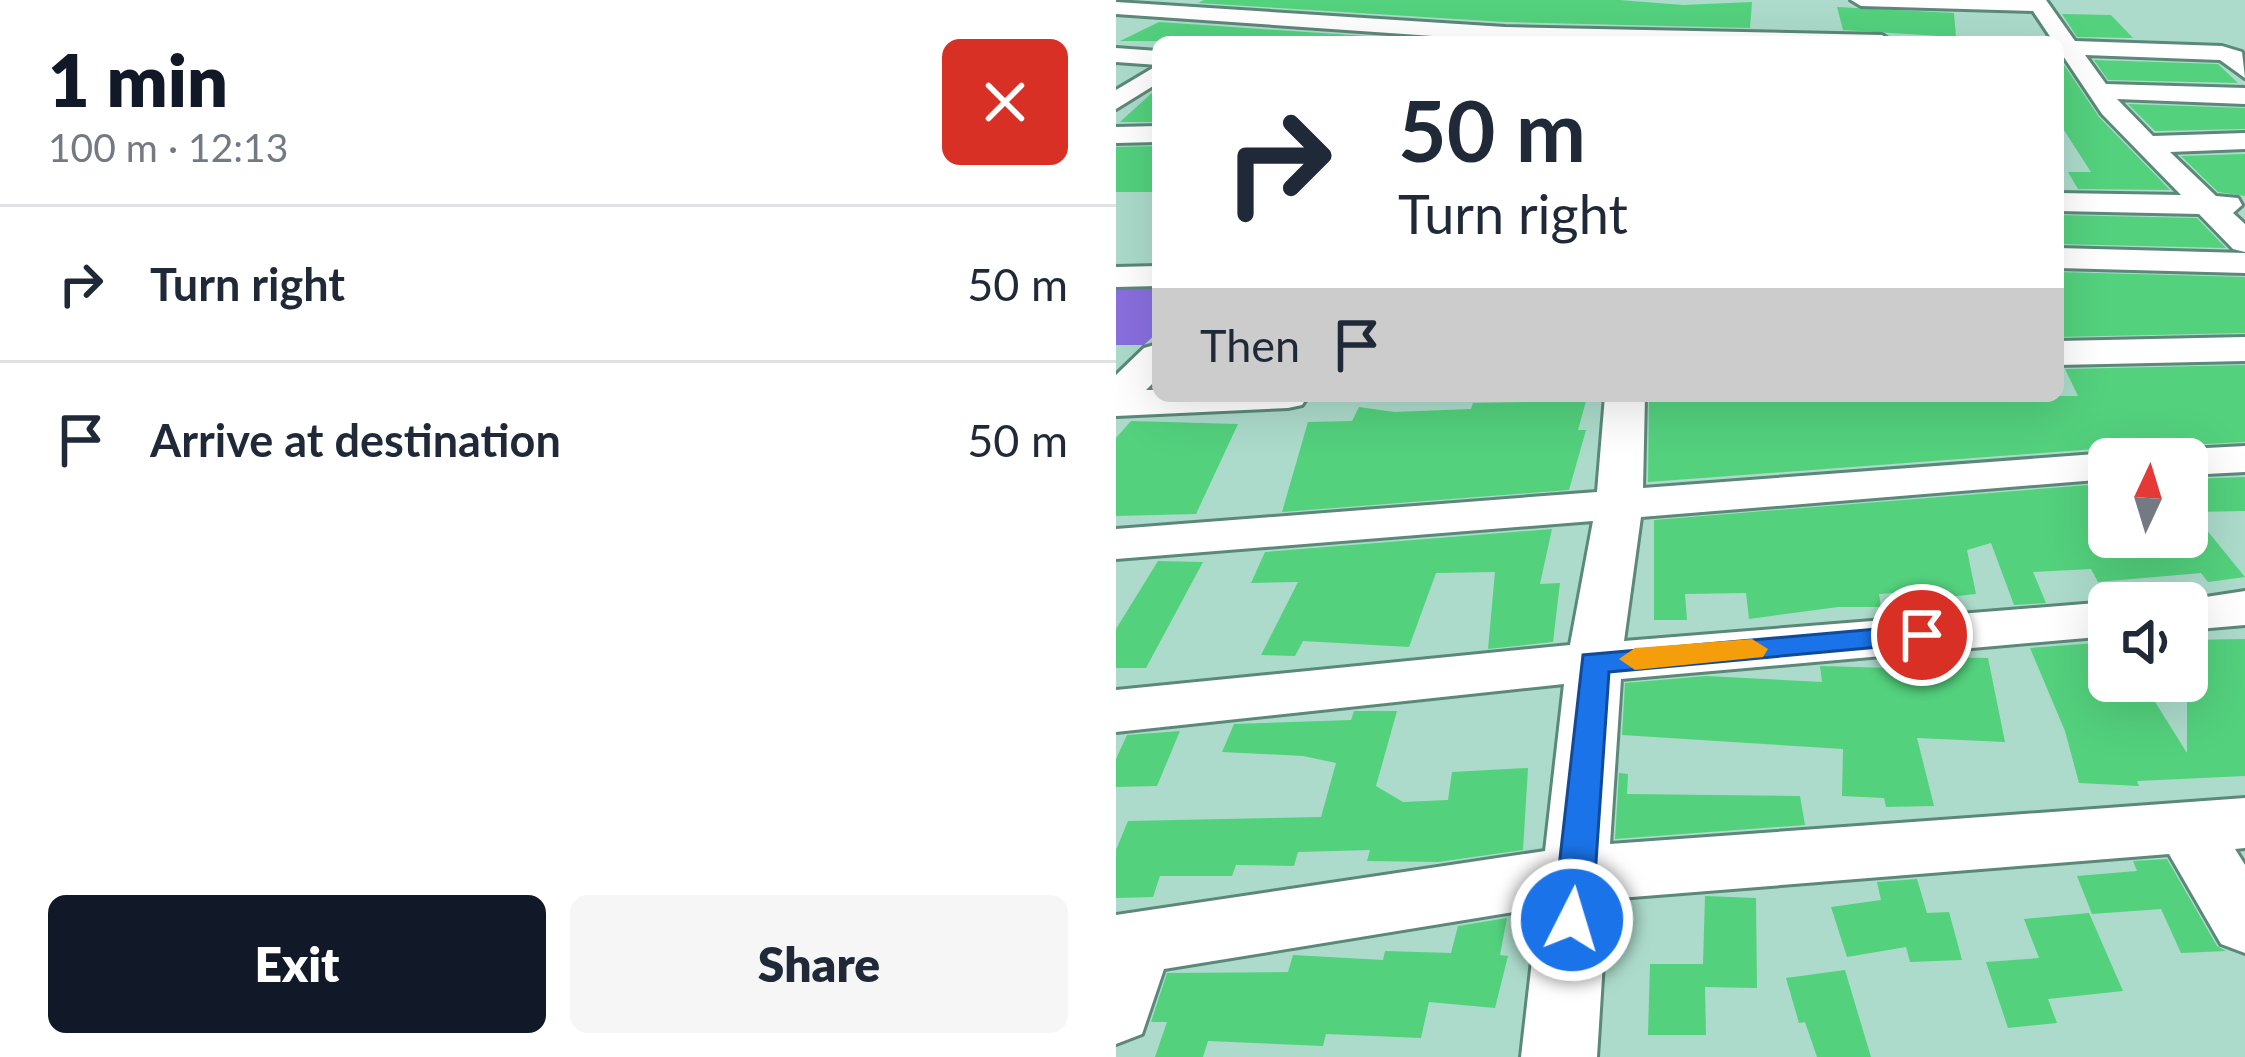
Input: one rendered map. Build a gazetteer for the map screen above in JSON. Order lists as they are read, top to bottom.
{
  "north": "top",
  "page": {
    "heading": ["1 min", "100 m · 12:13"],
    "turn": ["50 m", "Turn right"],
    "list": [
      {
        "name": "Turn right",
        "value": "50 m"
      },
      {
        "name": "Arrive at destination",
        "value": "50 m"
      }
    ],
    "then": "Then",
    "buttons": ["Exit", "Share"]
  }
}
